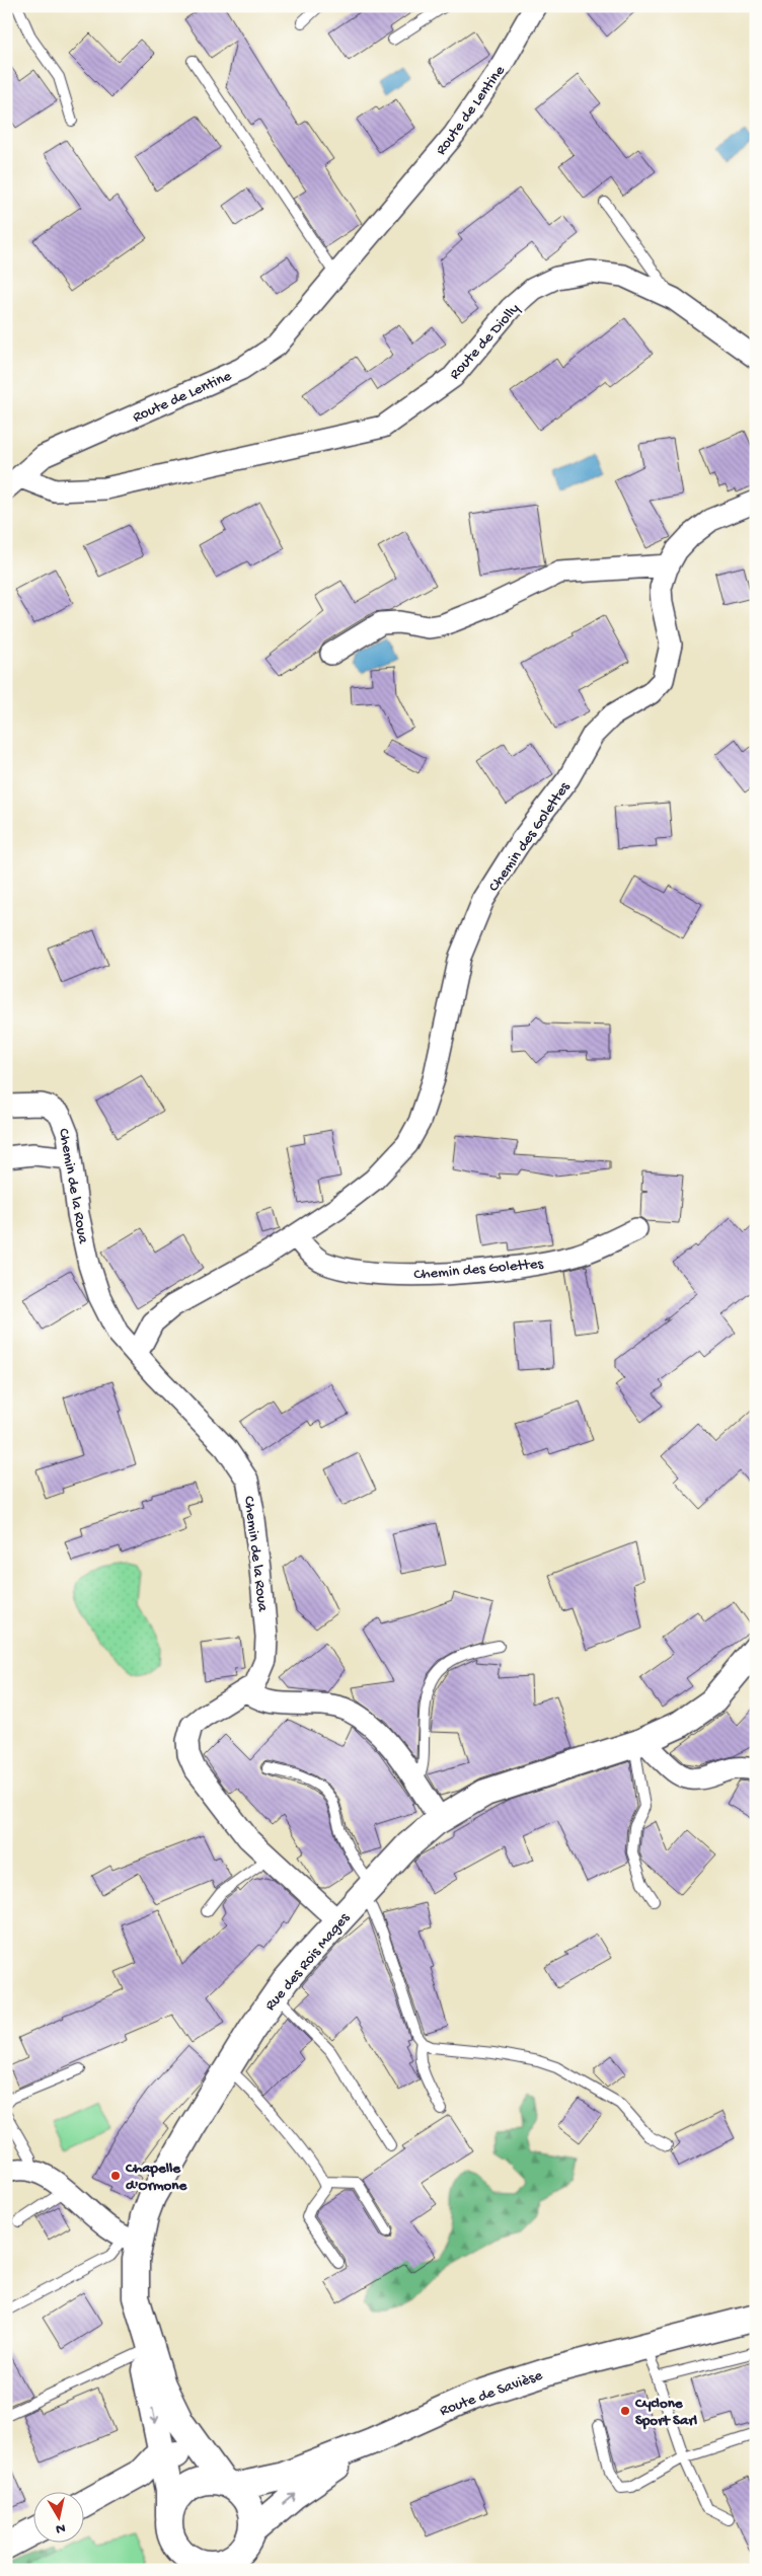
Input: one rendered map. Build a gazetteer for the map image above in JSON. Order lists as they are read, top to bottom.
{
  "streets": {
    "street": [
      "Route de Lentine",
      "Route de Diolly",
      "Chemin des Golettes",
      "Chemin de la Roua",
      "Rue des Rois Mages",
      "Route de Savièse"
    ]
  },
  "crossings": [
    ["Route de Lentine", "Route de Diolly"],
    ["Chemin des Golettes", "Chemin de la Roua"],
    ["Chemin de la Roua", "Rue des Rois Mages"]
  ],
  "places": ["Chapelle d'Ormone", "Cyclone Sport Sarl"],
  "north": "bottom"
}
